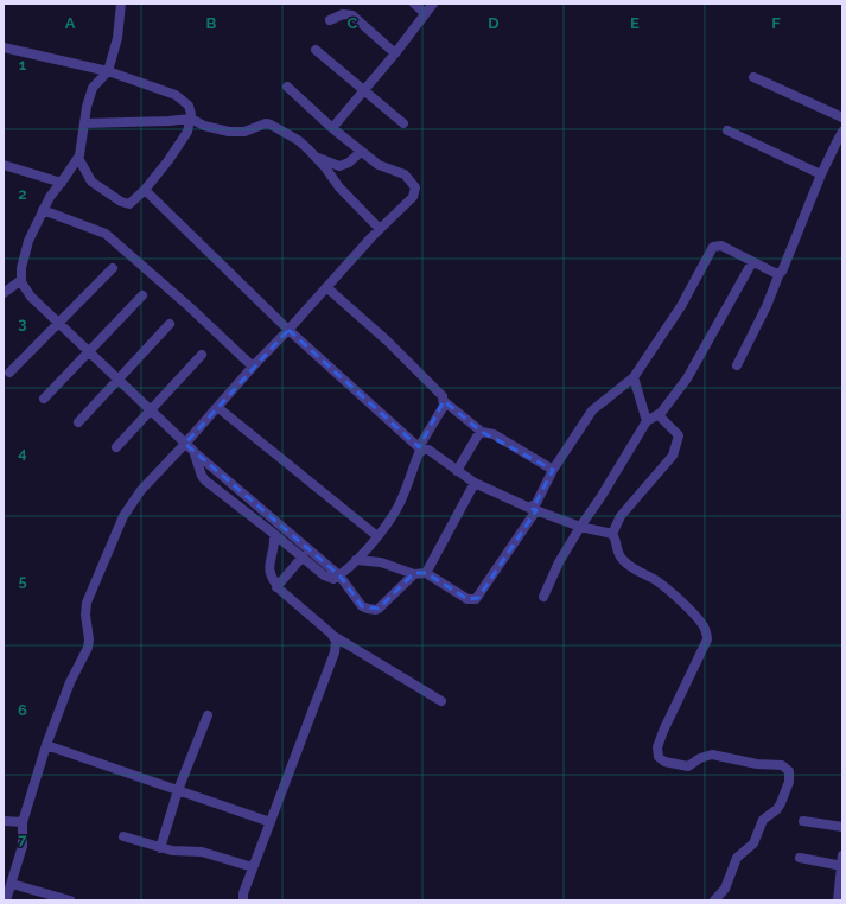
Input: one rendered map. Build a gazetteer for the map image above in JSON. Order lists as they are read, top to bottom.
{
  "grid": {
    "columns": [
      "A",
      "B",
      "C",
      "D",
      "E",
      "F"
    ],
    "rows": [
      "1",
      "2",
      "3",
      "4",
      "5",
      "6",
      "7"
    ]
  }
}
